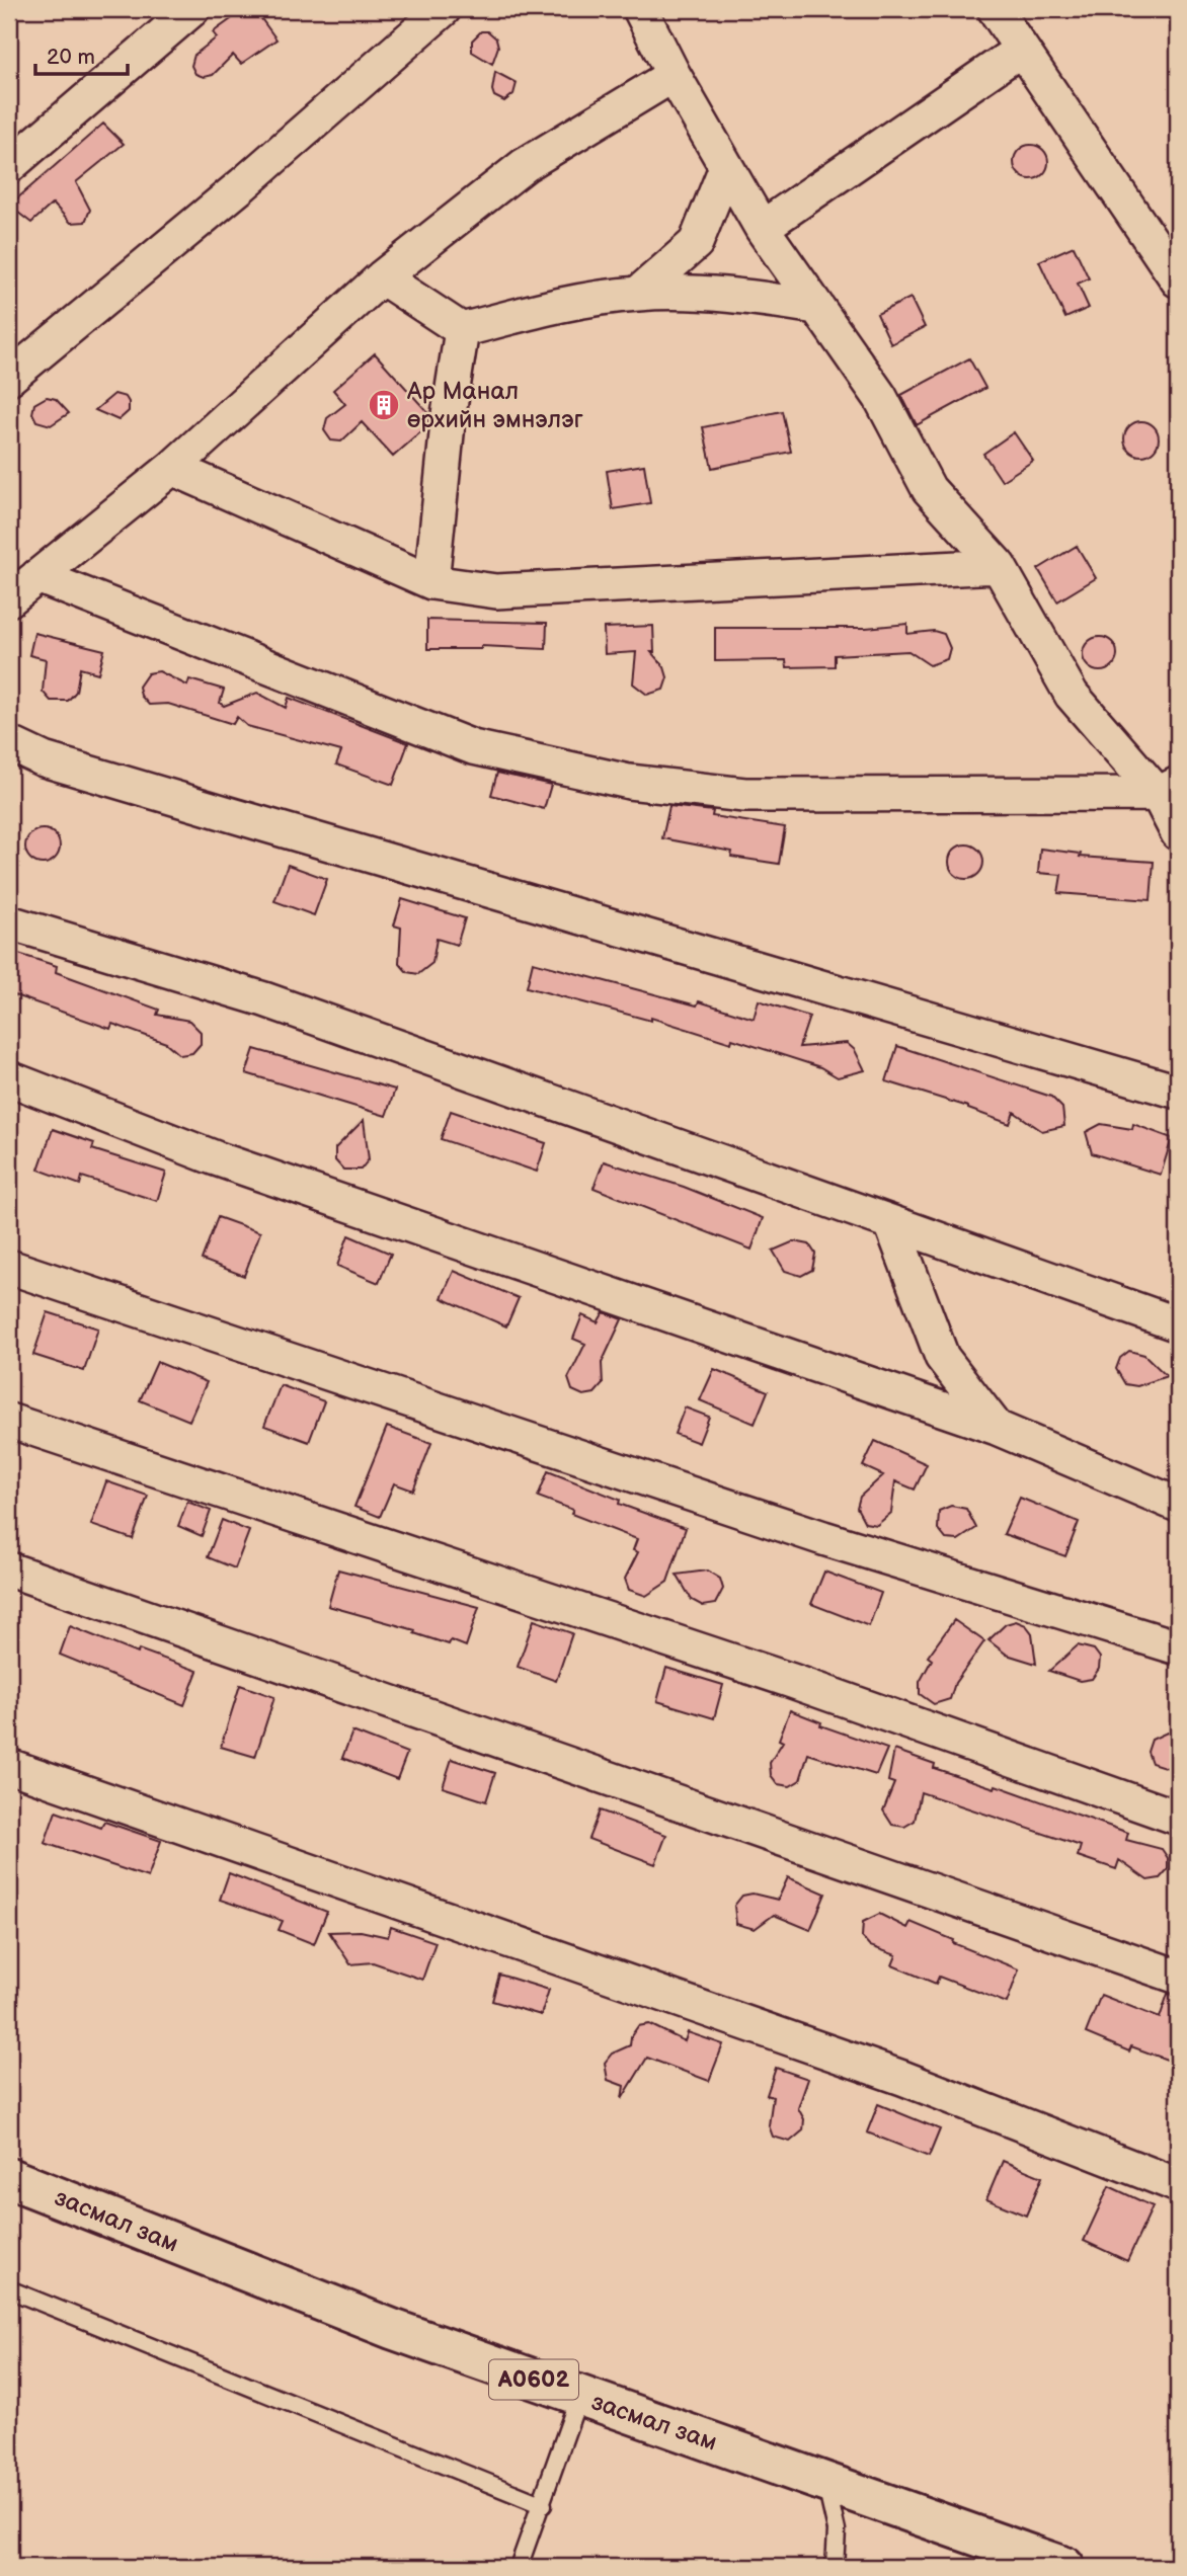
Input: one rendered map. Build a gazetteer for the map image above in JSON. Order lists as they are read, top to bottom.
{
  "streets": {
    "highway": ["засмал зам", "A0602"]
  },
  "places": {
    "building": ["Ар Манал өрхийн эмнэлэг"]
  },
  "scale_bar": "20 m"
}
